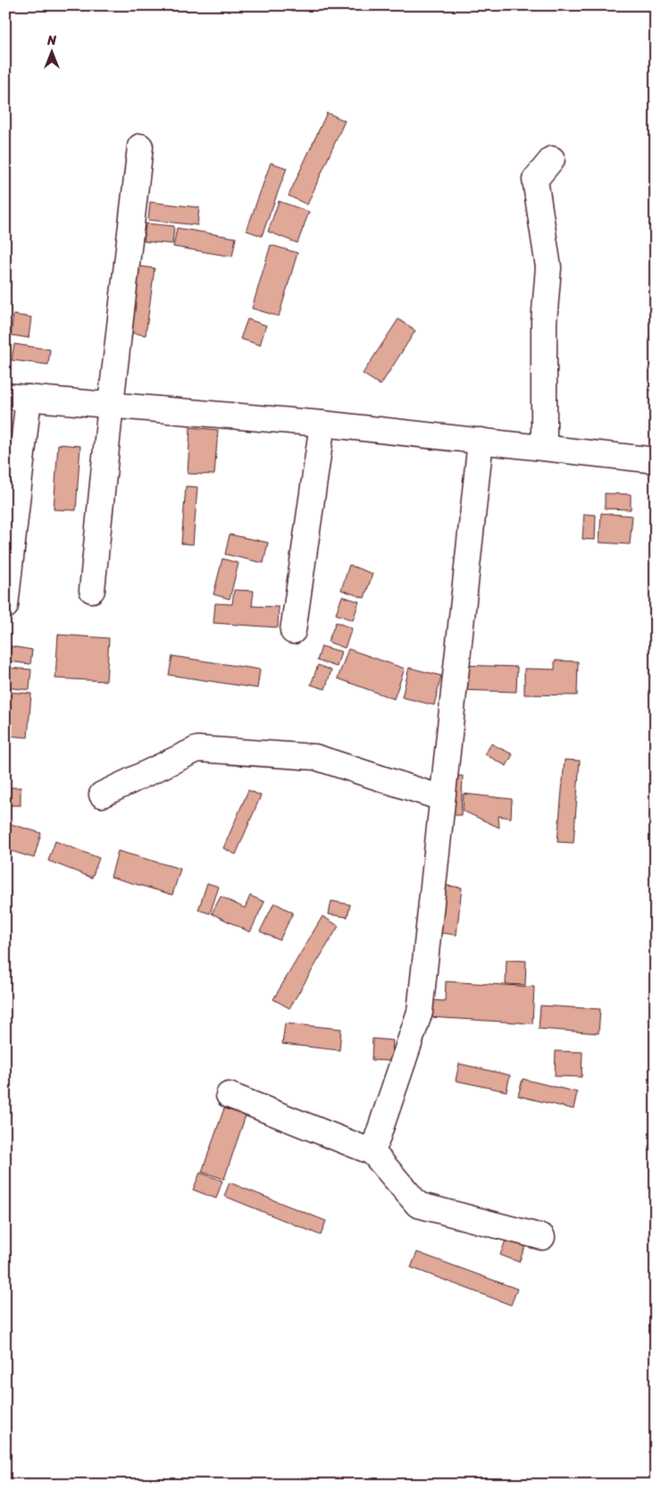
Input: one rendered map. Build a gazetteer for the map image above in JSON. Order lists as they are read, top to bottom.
{
  "north": "top"
}
